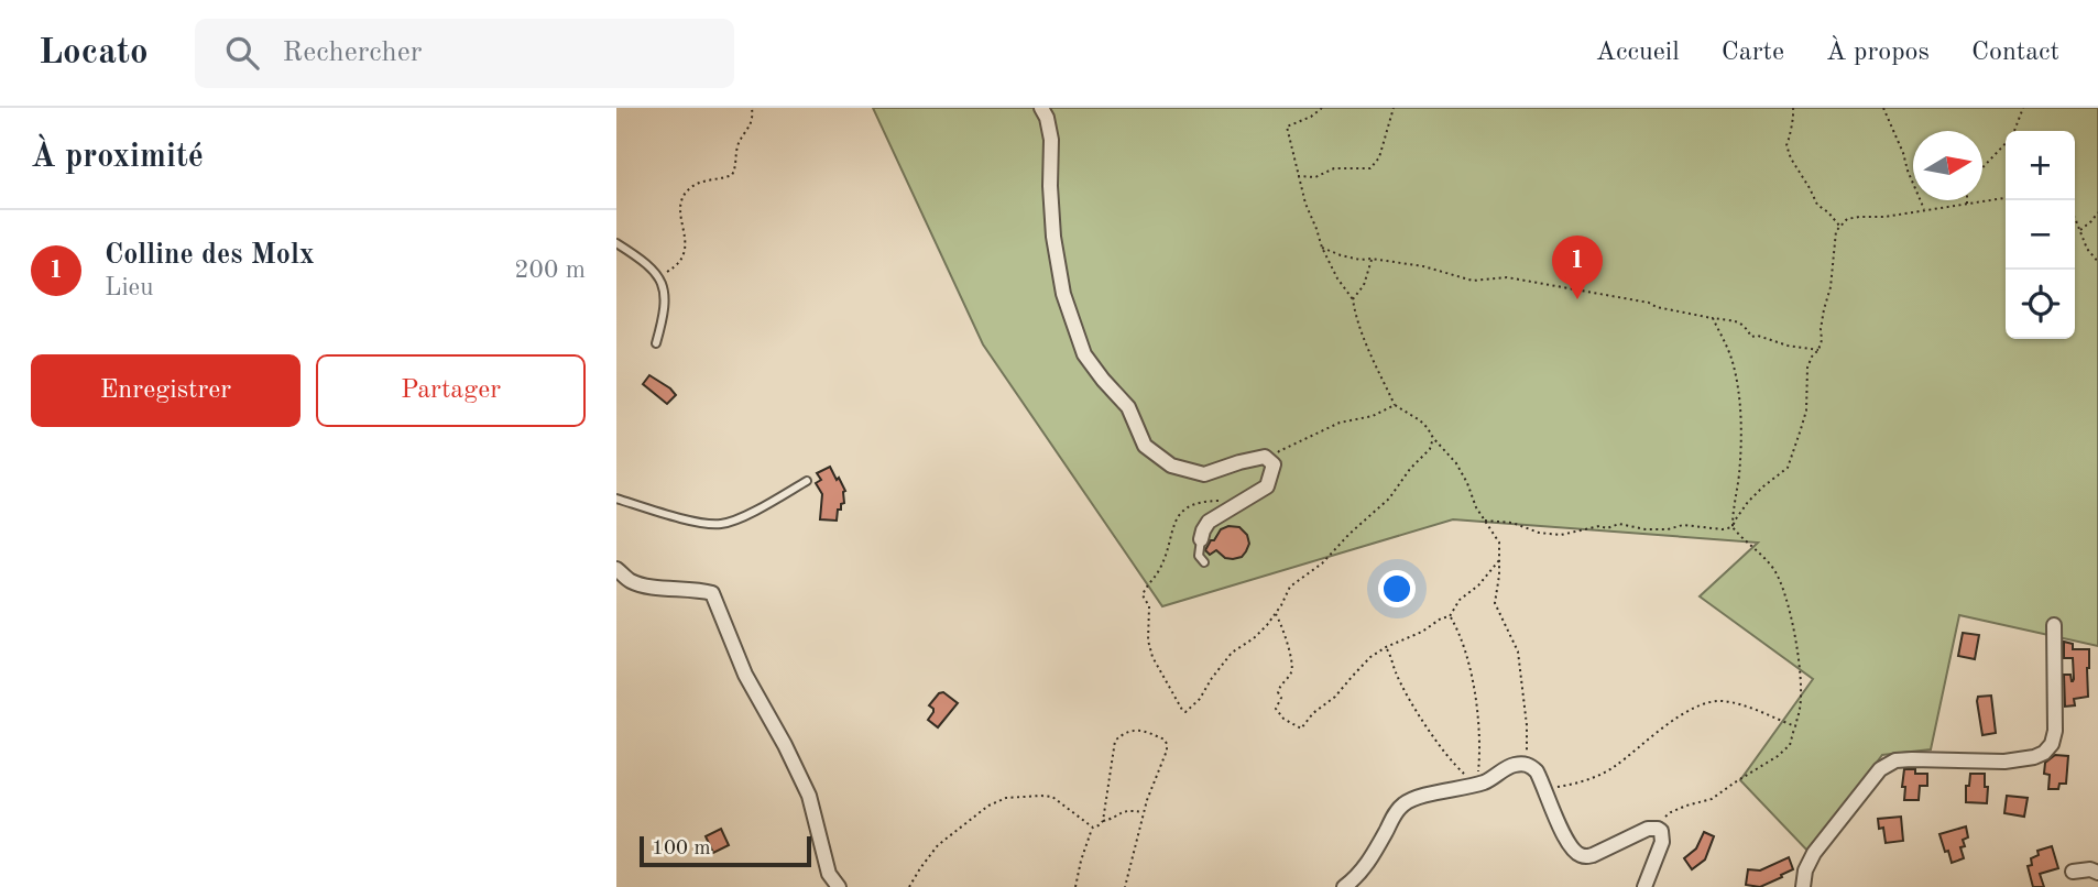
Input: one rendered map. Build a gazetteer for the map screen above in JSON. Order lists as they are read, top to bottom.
{
  "scale_bar": "100 m",
  "north": "right",
  "page": {
    "header": "Locato",
    "search": "Rechercher",
    "nav": [
      "Accueil",
      "Carte",
      "À propos",
      "Contact"
    ],
    "heading": "À proximité",
    "map_buttons": ["+", "−"],
    "list": [
      {
        "mark": "1",
        "name": "Colline des Molx",
        "note": "Lieu",
        "value": "200 m"
      }
    ],
    "pins": "1",
    "buttons": ["Enregistrer", "Partager"],
    "scale": "100 m"
  }
}
